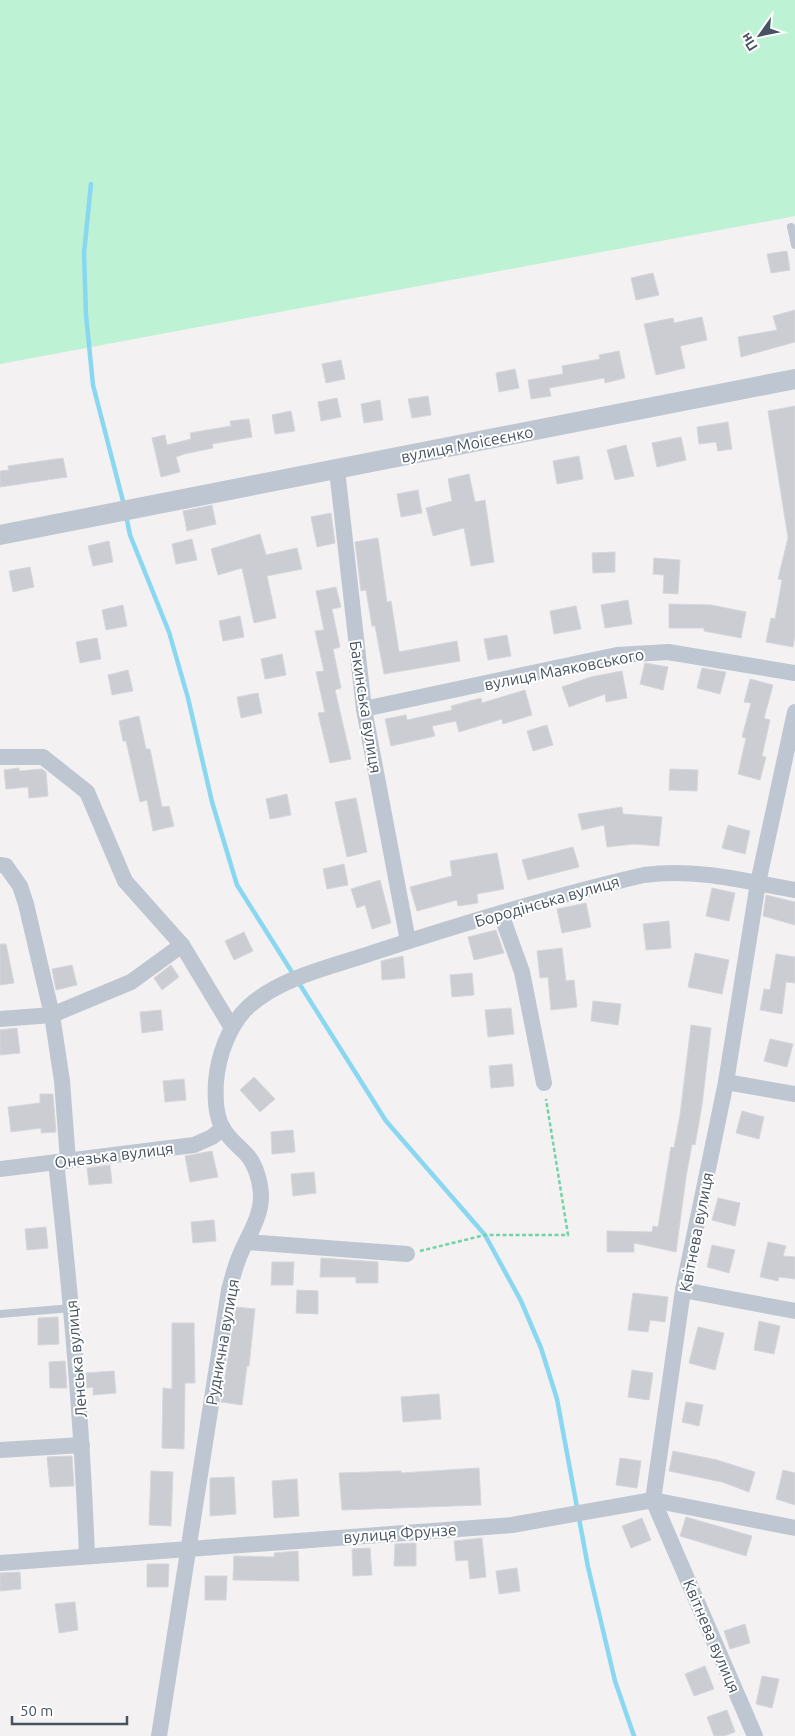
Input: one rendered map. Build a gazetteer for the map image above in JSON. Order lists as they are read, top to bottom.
{
  "streets": {
    "street": [
      "вулиця Моісеєнко",
      "вулиця Маяковського",
      "Бакинська вулиця",
      "Бородінська вулиця",
      "Онезька вулиця",
      "Квітнева вулиця",
      "Руднична вулиця",
      "Ленська вулиця",
      "вулиця Фрунзе"
    ]
  },
  "crossings": [
    ["вулиця Моісеєнко", "Бакинська вулиця"],
    ["вулиця Маяковського", "Бакинська вулиця"],
    ["Бакинська вулиця", "Бородінська вулиця"],
    ["Бородінська вулиця", "Квітнева вулиця"],
    ["Бородінська вулиця", "Руднична вулиця"],
    ["Онезька вулиця", "Руднична вулиця"],
    ["Онезька вулиця", "Ленська вулиця"],
    ["Квітнева вулиця", "вулиця Фрунзе"],
    ["Руднична вулиця", "вулиця Фрунзе"],
    ["Ленська вулиця", "вулиця Фрунзе"]
  ],
  "scale_bar": "50 m",
  "north": "bottom left"
}
